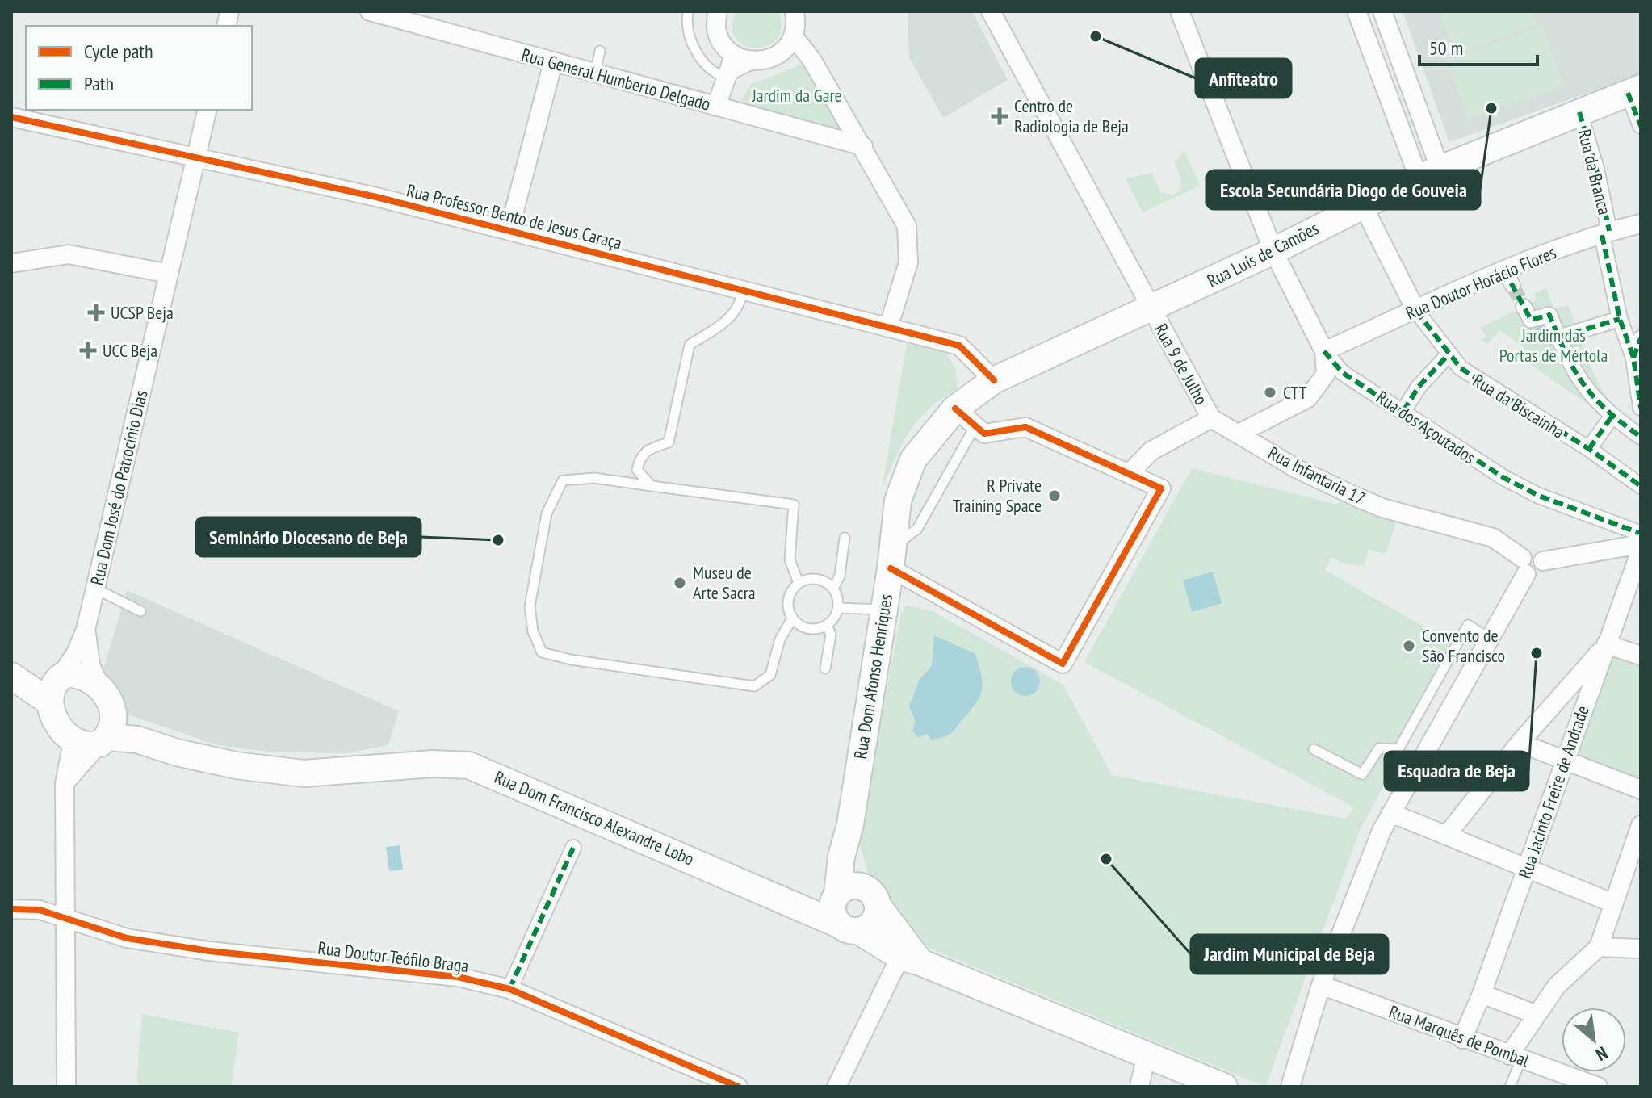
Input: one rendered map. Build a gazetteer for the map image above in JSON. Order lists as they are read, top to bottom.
{
  "streets": {
    "main road": ["Rua Luís de Camões", "Rua Dom Afonso Henriques", "Rua Dom Francisco Alexandre Lobo"],
    "street": [
      "Rua General Humberto Delgado",
      "Rua da Branca",
      "Rua Professor Bento de Jesus Caraça",
      "Rua Doutor Horácio Flores",
      "Rua 9 de Julho",
      "Rua da Biscainha",
      "Rua dos Açoutados",
      "Rua Infantaria 17",
      "Rua Dom José do Patrocínio Dias",
      "Rua Jacinto Freire de Andrade",
      "Rua Doutor Teófilo Braga",
      "Rua Marquês de Pombal"
    ]
  },
  "crossings": [
    ["Rua da Branca", "Rua Luís de Camões"],
    ["Rua da Branca", "Rua Doutor Horácio Flores"],
    ["Rua Professor Bento de Jesus Caraça", "Rua Luís de Camões"],
    ["Rua Professor Bento de Jesus Caraça", "Rua Dom José do Patrocínio Dias"],
    ["Rua Professor Bento de Jesus Caraça", "Rua Dom Afonso Henriques"],
    ["Rua Luís de Camões", "Rua 9 de Julho"],
    ["Rua Luís de Camões", "Rua da Biscainha"],
    ["Rua Luís de Camões", "Rua dos Açoutados"],
    ["Rua Luís de Camões", "Rua Dom Afonso Henriques"],
    ["Rua Doutor Horácio Flores", "Rua da Biscainha"],
    ["Rua Doutor Horácio Flores", "Rua dos Açoutados"],
    ["Rua 9 de Julho", "Rua Infantaria 17"],
    ["Rua dos Açoutados", "Rua Jacinto Freire de Andrade"],
    ["Rua Dom José do Patrocínio Dias", "Rua Dom Francisco Alexandre Lobo"],
    ["Rua Dom Afonso Henriques", "Rua Dom Francisco Alexandre Lobo"],
    ["Rua Jacinto Freire de Andrade", "Rua Marquês de Pombal"]
  ],
  "parks": ["Jardim da Gare", "Jardim das Portas de Mértola"],
  "places": {
    "other": [
      "Anfiteatro",
      "Escola Secundária Diogo de Gouveia",
      "CTT",
      "R Private Training Space",
      "Seminário Diocesano de Beja",
      "Museu de Arte Sacra",
      "Convento de São Francisco",
      "Esquadra de Beja",
      "Jardim Municipal de Beja"
    ],
    "health": ["Centro de Radiologia de Beja", "UCSP Beja", "UCC Beja"]
  },
  "legend": ["Cycle path", "Path"],
  "scale_bar": "50 m",
  "north": "bottom right"
}
